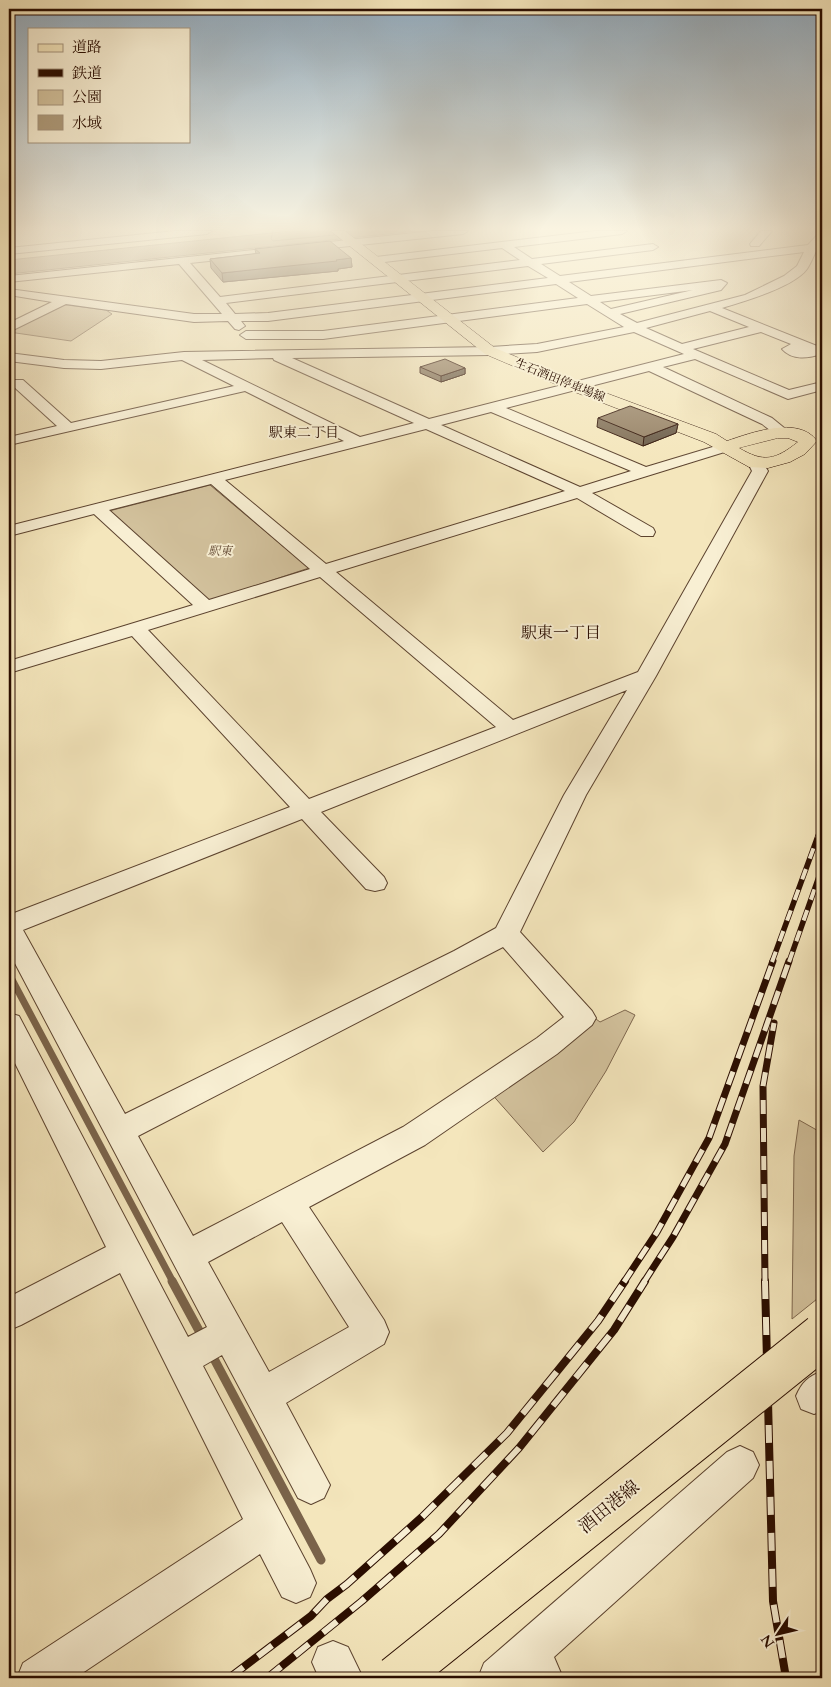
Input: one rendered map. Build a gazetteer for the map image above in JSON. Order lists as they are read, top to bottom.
{
  "streets": {
    "main road": ["生石酒田停車場線", "酒田港線"]
  },
  "districts": ["駅東二丁目", "駅東一丁目"],
  "parks": ["駅東"],
  "legend": [
    "道路",
    "鉄道",
    "公園",
    "水域"
  ],
  "north": "bottom left"
}
